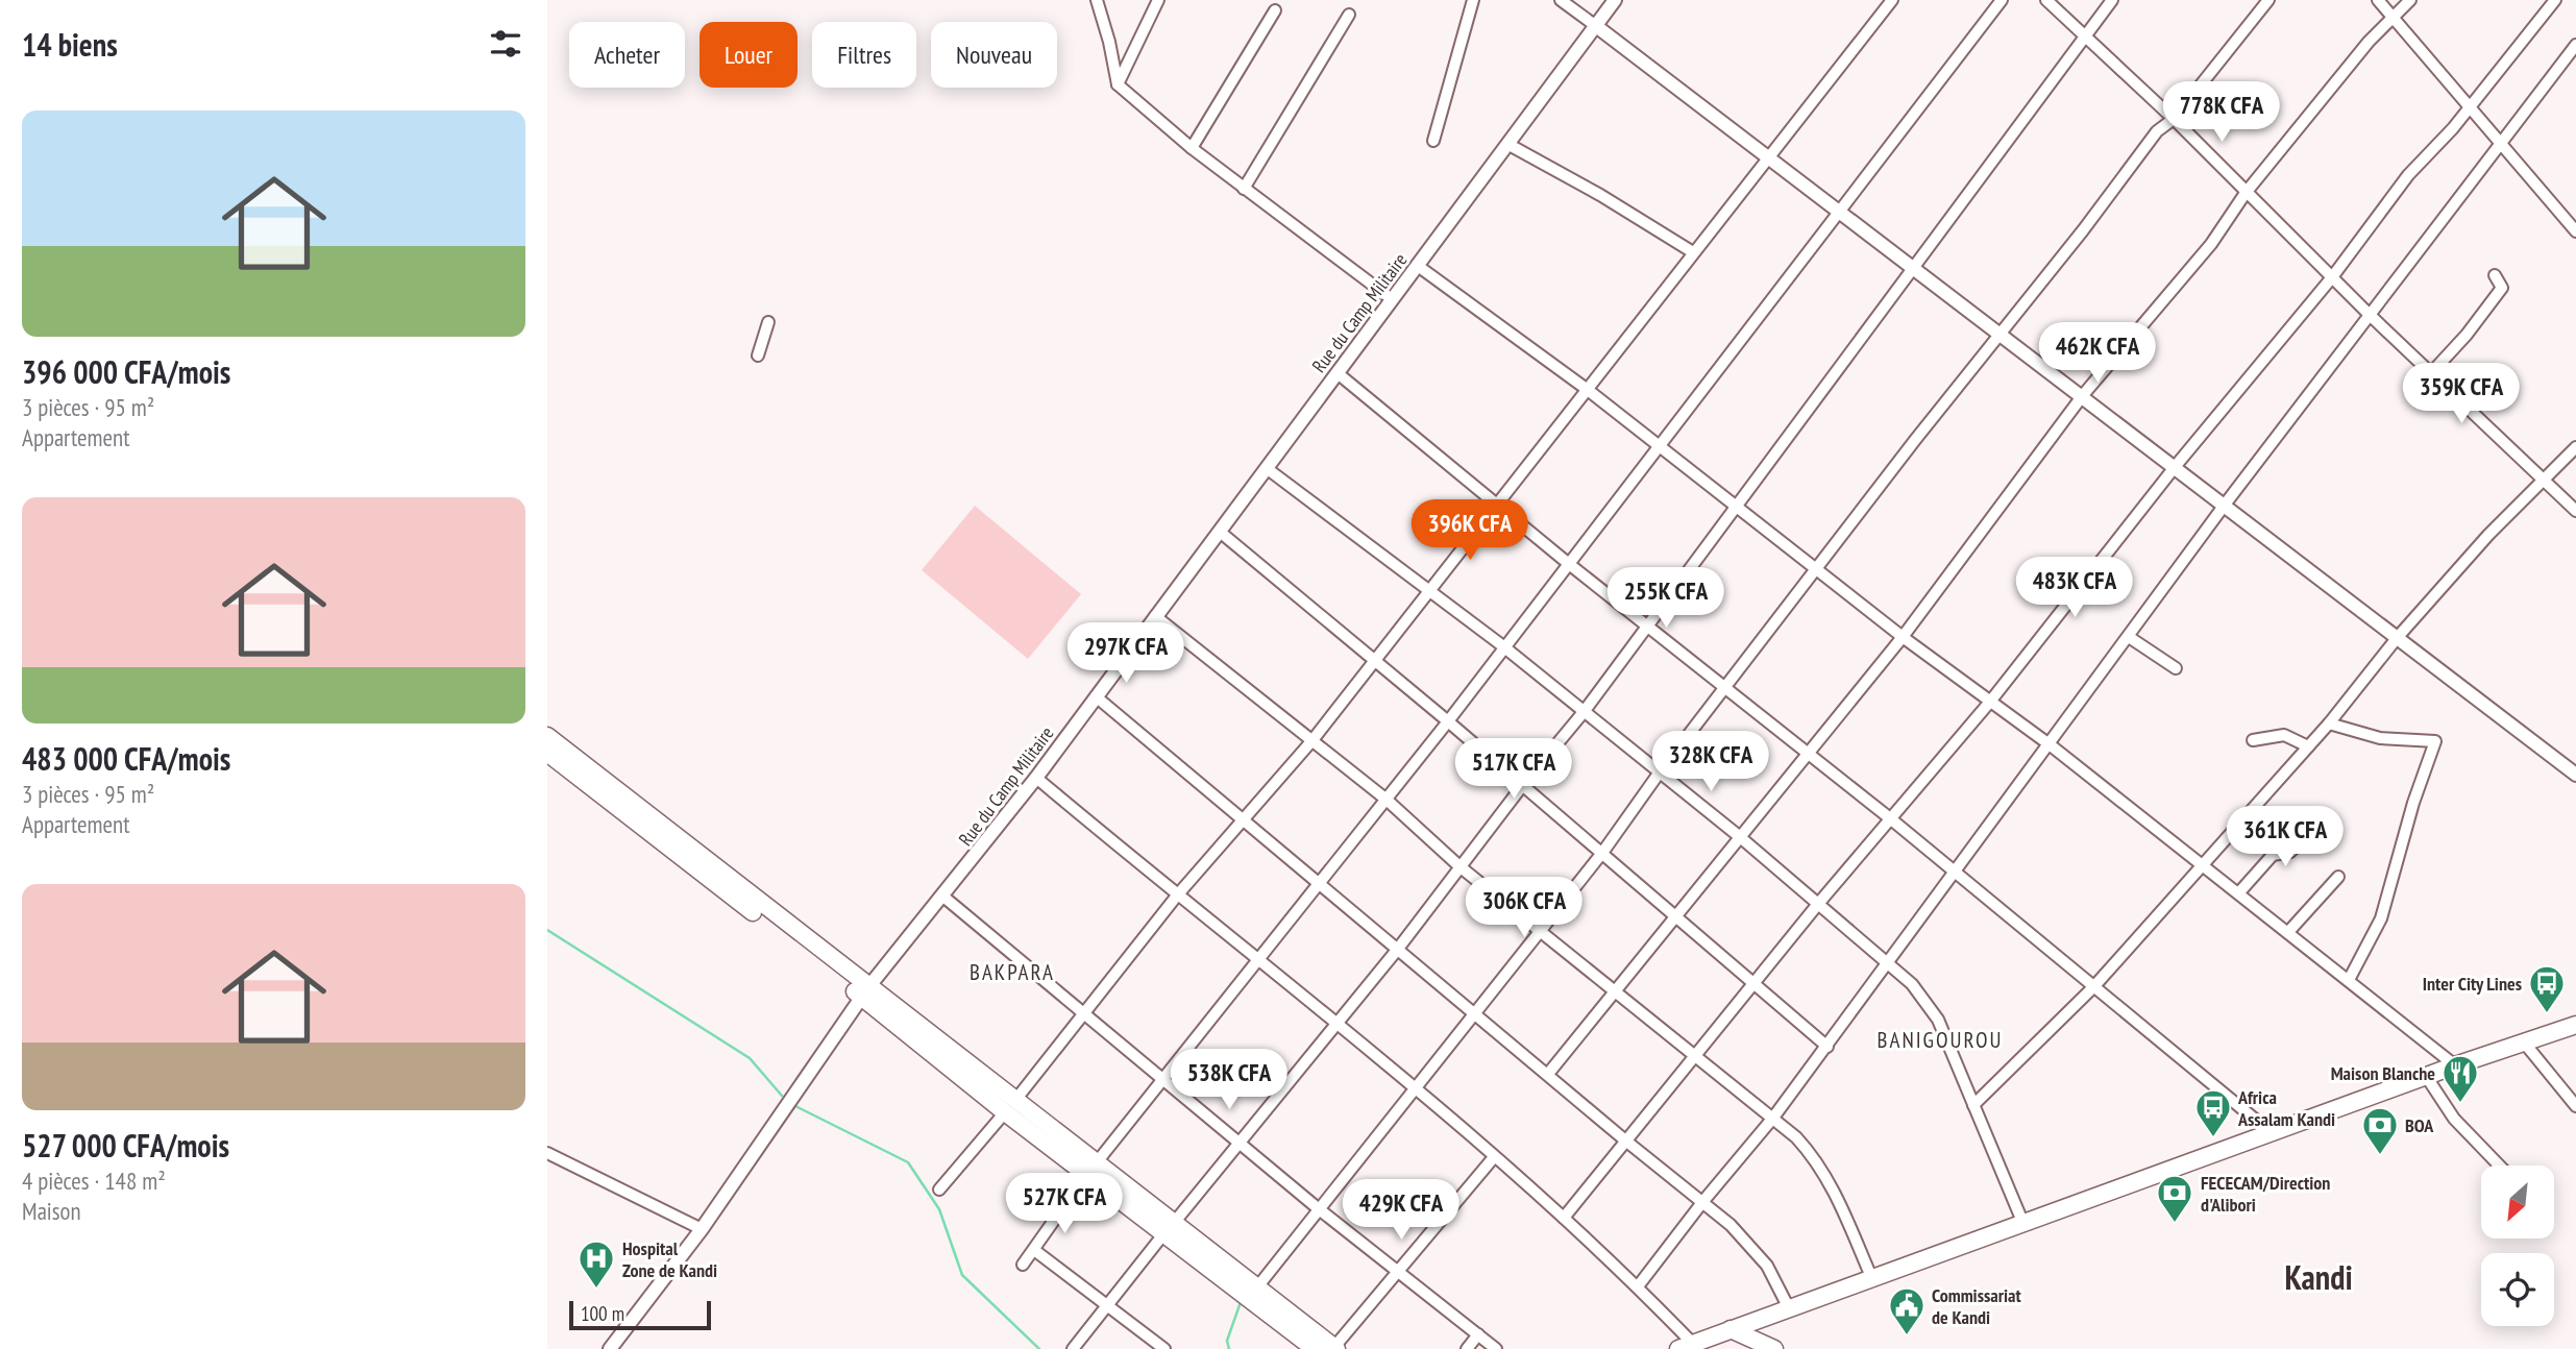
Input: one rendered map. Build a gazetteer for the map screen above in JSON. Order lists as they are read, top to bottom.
{
  "streets": {
    "street": ["Rue du Camp Militaire"]
  },
  "districts": ["BAKPARA", "BANIGOUROU", "Kandi"],
  "places": {
    "bus stop": ["Inter City Lines", "Africa Assalam Kandi"],
    "restaurant": ["Maison Blanche"],
    "bank": ["BOA", "FECECAM/Direction d'Alibori"],
    "hospital": ["Hospital Zone de Kandi"],
    "public building": ["Commissariat de Kandi"]
  },
  "scale_bar": "100 m",
  "north": "bottom left",
  "page": {
    "heading": "14 biens",
    "chip": [
      "Acheter",
      "Louer",
      "Filtres",
      "Nouveau"
    ],
    "price": [
      "778K CFA",
      "462K CFA",
      "359K CFA",
      "396K CFA",
      "483K CFA",
      "255K CFA",
      "297K CFA",
      "328K CFA",
      "517K CFA",
      "361K CFA",
      "306K CFA",
      "538K CFA",
      "527K CFA",
      "429K CFA"
    ],
    "list": [
      {
        "name": "396 000 CFA/mois",
        "note": "3 pièces · 95 m² · Appartement"
      },
      {
        "name": "483 000 CFA/mois",
        "note": "3 pièces · 95 m² · Appartement"
      },
      {
        "name": "527 000 CFA/mois",
        "note": "4 pièces · 148 m² · Maison"
      }
    ],
    "scale": "100 m"
  }
}
